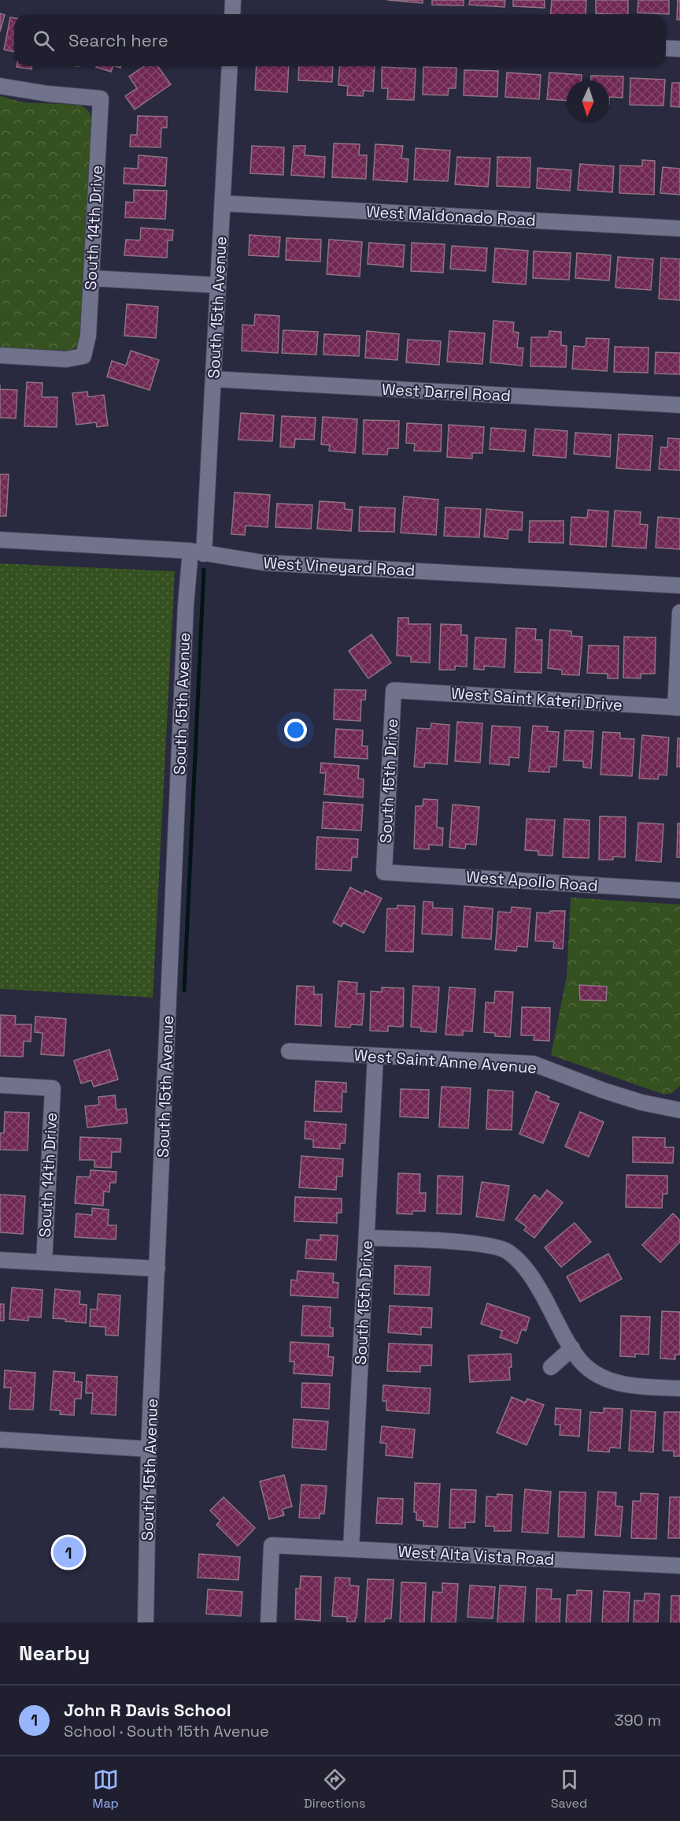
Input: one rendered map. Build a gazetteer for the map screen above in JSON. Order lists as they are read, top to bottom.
{
  "streets": {
    "street": [
      "West Maldonado Road",
      "South 14th Drive",
      "South 15th Avenue",
      "West Darrel Road",
      "West Vineyard Road",
      "West Saint Kateri Drive",
      "South 15th Drive",
      "West Apollo Road",
      "West Saint Anne Avenue",
      "West Alta Vista Road"
    ]
  },
  "crossings": [
    ["West Maldonado Road", "South 15th Avenue"],
    ["South 15th Avenue", "West Darrel Road"],
    ["South 15th Avenue", "West Vineyard Road"],
    ["West Saint Kateri Drive", "South 15th Drive"],
    ["South 15th Drive", "West Apollo Road"],
    ["South 15th Drive", "West Saint Anne Avenue"],
    ["South 15th Drive", "West Alta Vista Road"]
  ],
  "north": "bottom",
  "page": {
    "search": "Search here",
    "pins": "1",
    "heading": "Nearby",
    "list": [
      {
        "mark": "1",
        "name": "John R Davis School",
        "note": "School · South 15th Avenue",
        "value": "390 m"
      }
    ],
    "nav": ["Map", "Directions", "Saved"]
  }
}
